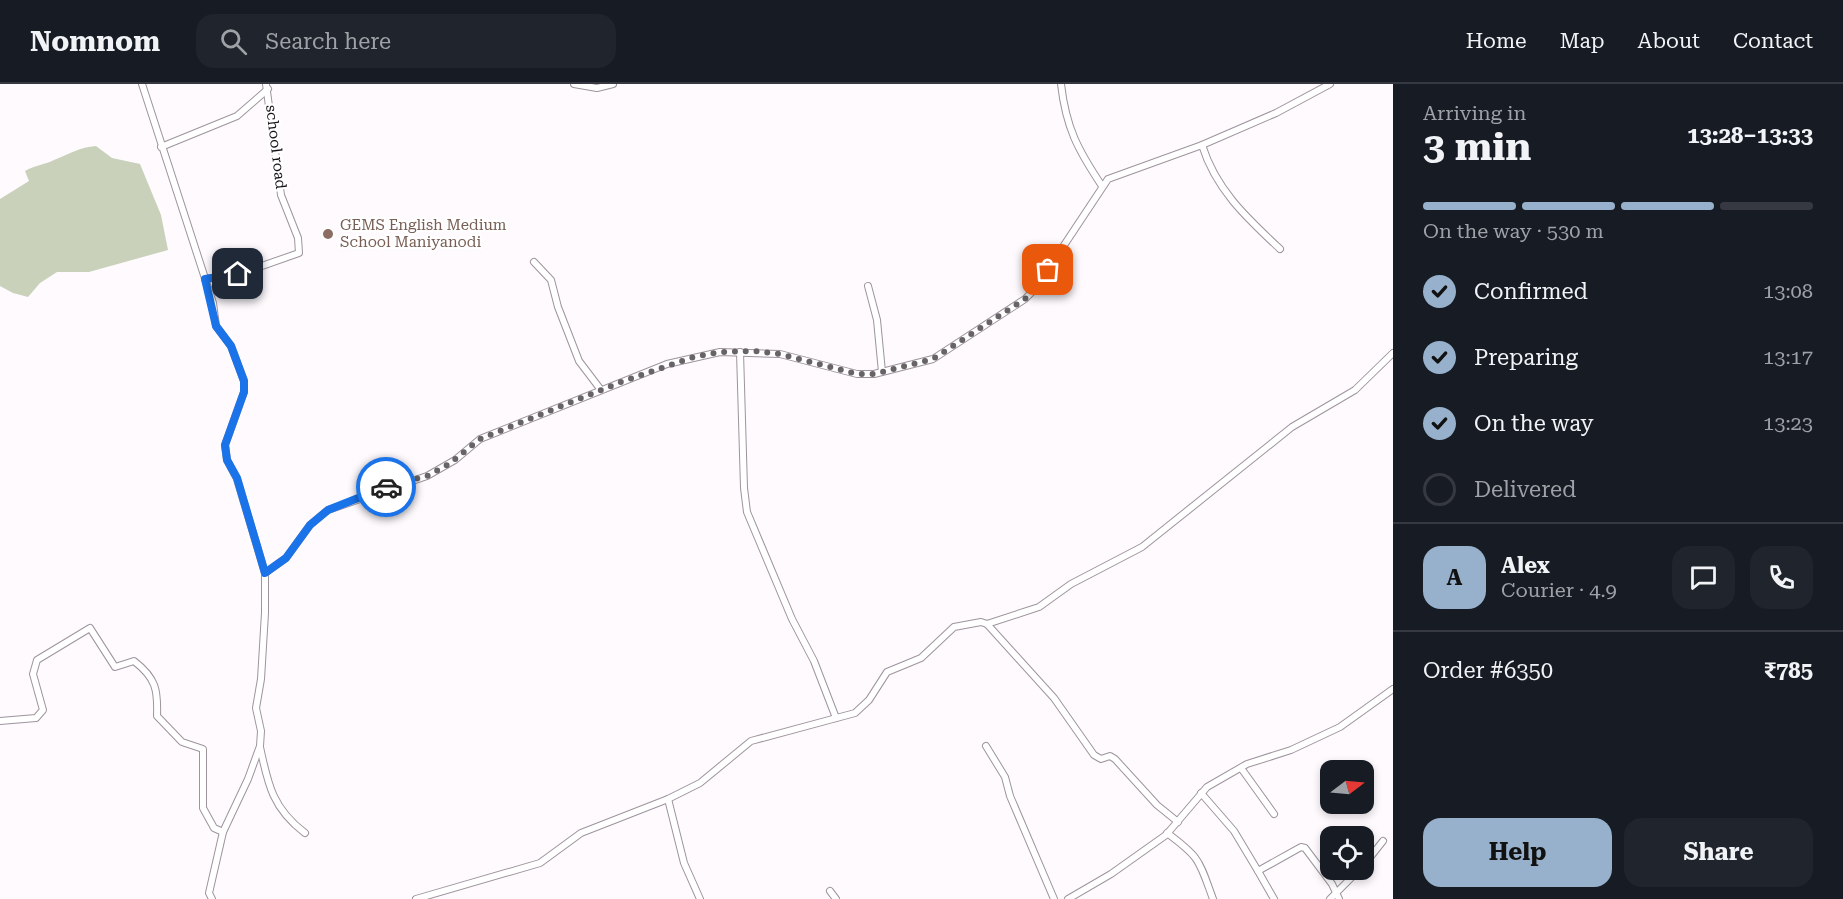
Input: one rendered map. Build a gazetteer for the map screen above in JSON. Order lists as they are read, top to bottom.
{
  "streets": {
    "street": ["school road"]
  },
  "places": ["GEMS English Medium School Maniyanodi"],
  "north": "right",
  "page": {
    "header": "Nomnom",
    "search": "Search here",
    "nav": [
      "Home",
      "Map",
      "About",
      "Contact"
    ],
    "heading": ["3 min", "Arriving in", "13:28–13:33"],
    "panel": [
      "Alex",
      "Courier · 4.9",
      "Order #6350",
      "₹785"
    ],
    "bar": "On the way · 530 m",
    "list": [
      ["Confirmed", "13:08"],
      ["Preparing", "13:17"],
      ["On the way", "13:23"],
      "Delivered"
    ],
    "round": "A",
    "buttons": ["Help", "Share"]
  }
}
